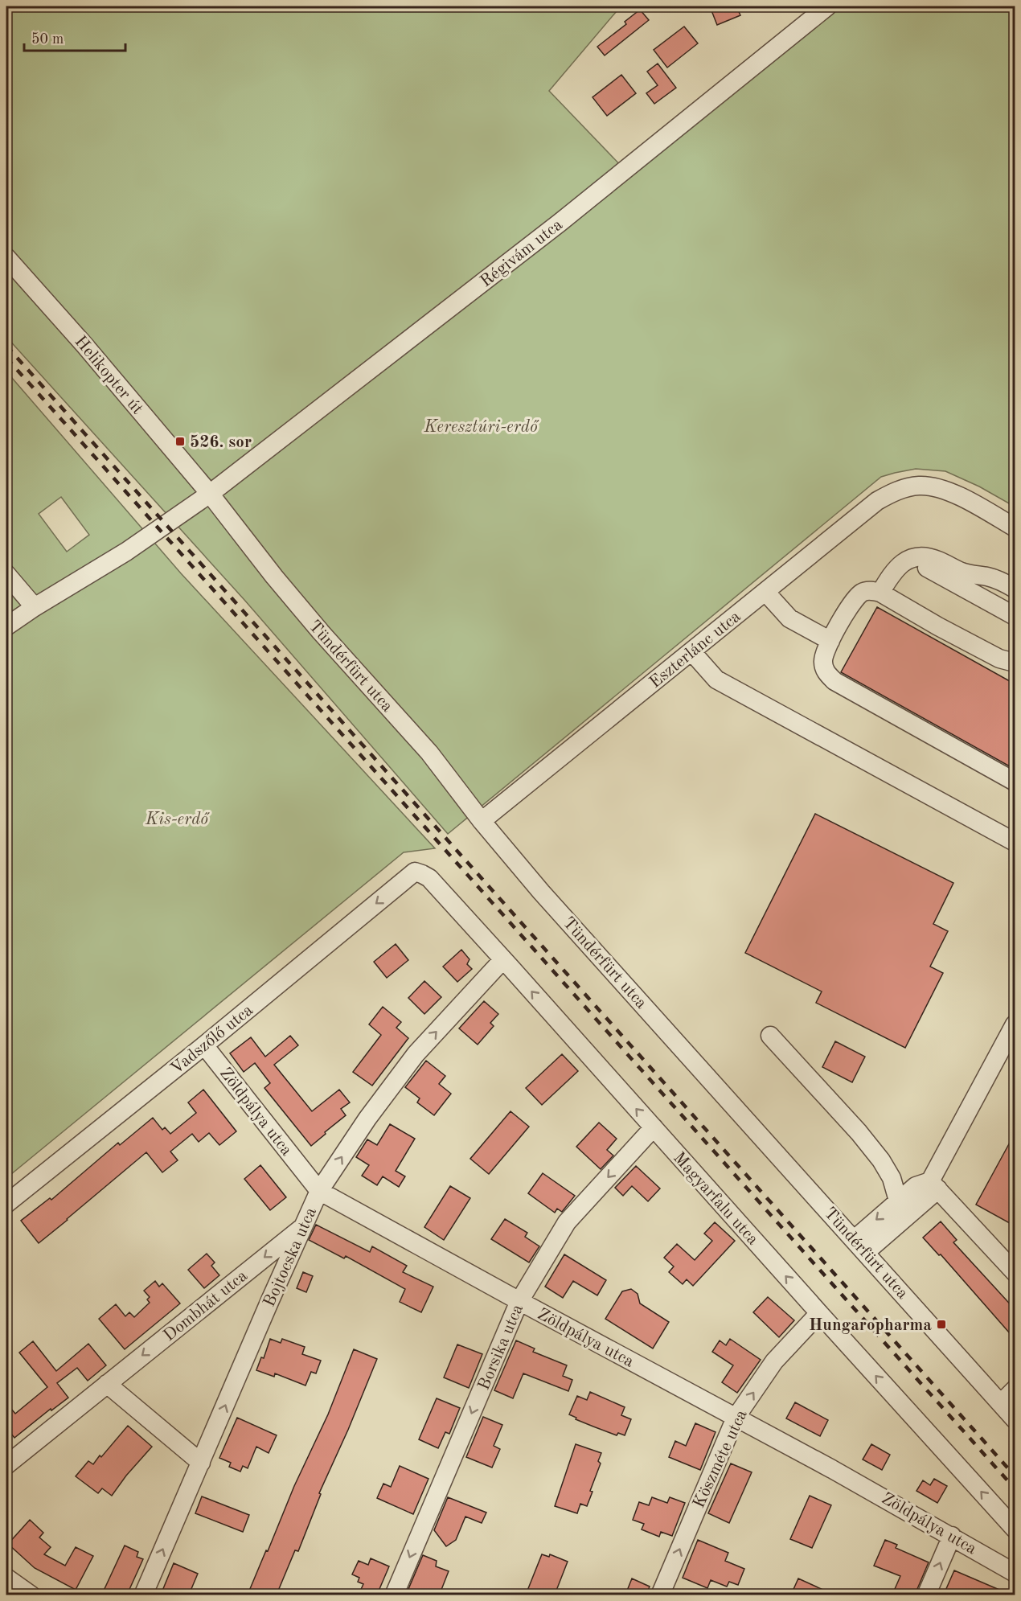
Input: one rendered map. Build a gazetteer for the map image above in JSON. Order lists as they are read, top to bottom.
{
  "streets": {
    "street": [
      "Régivám utca",
      "Helikopter út",
      "Eszterlánc utca",
      "Tündérfürt utca",
      "Vadszőlő utca",
      "Zöldpálya utca",
      "Magyarfalu utca",
      "Bojtocska utca",
      "Dombhát utca",
      "Borsika utca",
      "Köszméte utca"
    ]
  },
  "crossings": [
    ["Régivám utca", "Helikopter út"],
    ["Régivám utca", "Tündérfürt utca"],
    ["Helikopter út", "Tündérfürt utca"],
    ["Eszterlánc utca", "Tündérfürt utca"],
    ["Vadszőlő utca", "Zöldpálya utca"],
    ["Vadszőlő utca", "Magyarfalu utca"],
    ["Zöldpálya utca", "Bojtocska utca"],
    ["Zöldpálya utca", "Borsika utca"],
    ["Zöldpálya utca", "Köszméte utca"],
    ["Magyarfalu utca", "Bojtocska utca"],
    ["Magyarfalu utca", "Borsika utca"],
    ["Magyarfalu utca", "Köszméte utca"],
    ["Bojtocska utca", "Dombhát utca"]
  ],
  "one_way": [
    "Vadszőlő utca",
    "Magyarfalu utca",
    "Bojtocska utca",
    "Dombhát utca",
    "Borsika utca",
    "Köszméte utca"
  ],
  "parks": ["Keresztúri-erdő", "Kis-erdő"],
  "places": {
    "transit": ["526. sor", "Hungaropharma"]
  },
  "scale_bar": "50 m"
}
